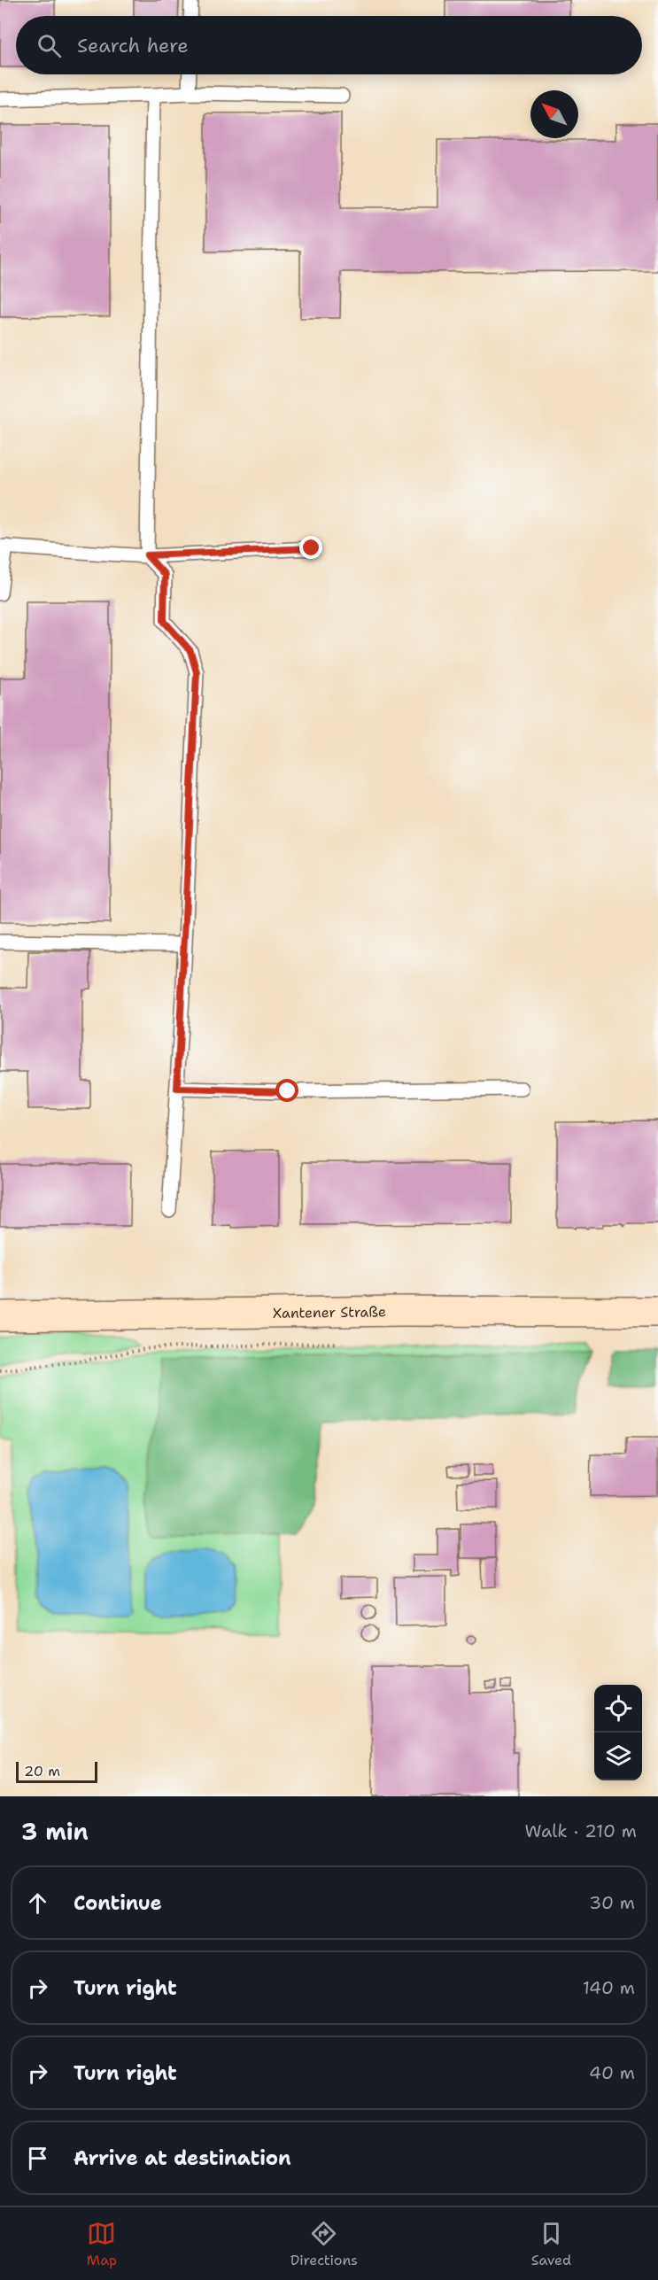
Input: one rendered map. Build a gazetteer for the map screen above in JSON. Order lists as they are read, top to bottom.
{
  "streets": {
    "main road": ["Xantener Straße"]
  },
  "scale_bar": "20 m",
  "north": "top left",
  "page": {
    "search": "Search here",
    "scale": "20 m",
    "heading": ["3 min", "Walk · 210 m"],
    "list": [
      ["Continue", "30 m"],
      ["Turn right", "140 m"],
      ["Turn right", "40 m"],
      "Arrive at destination"
    ],
    "nav": ["Map", "Directions", "Saved"]
  }
}
